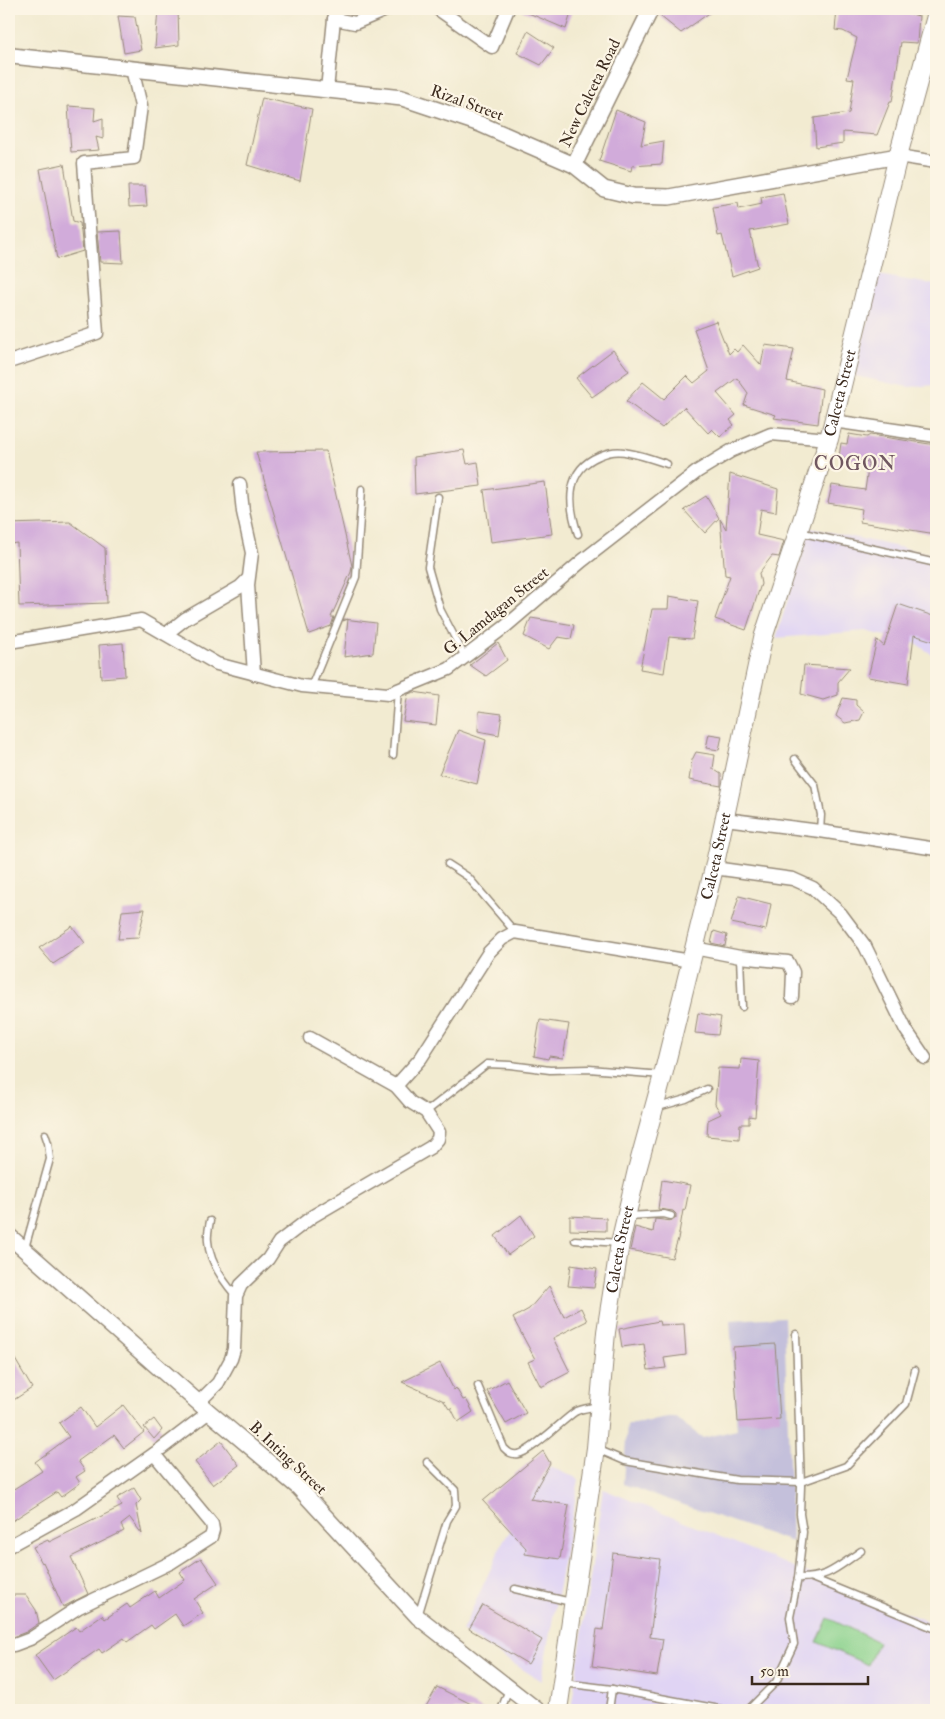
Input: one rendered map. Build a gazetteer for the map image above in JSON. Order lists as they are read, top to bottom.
{
  "streets": {
    "main road": ["Calceta Street"],
    "street": [
      "New Calceta Road",
      "Rizal Street",
      "G. Lamdagan Street",
      "B. Inting Street"
    ]
  },
  "crossings": [
    ["New Calceta Road", "Rizal Street"],
    ["Rizal Street", "Calceta Street"],
    ["Calceta Street", "G. Lamdagan Street"]
  ],
  "districts": ["COGON"],
  "scale_bar": "50 m"
}
